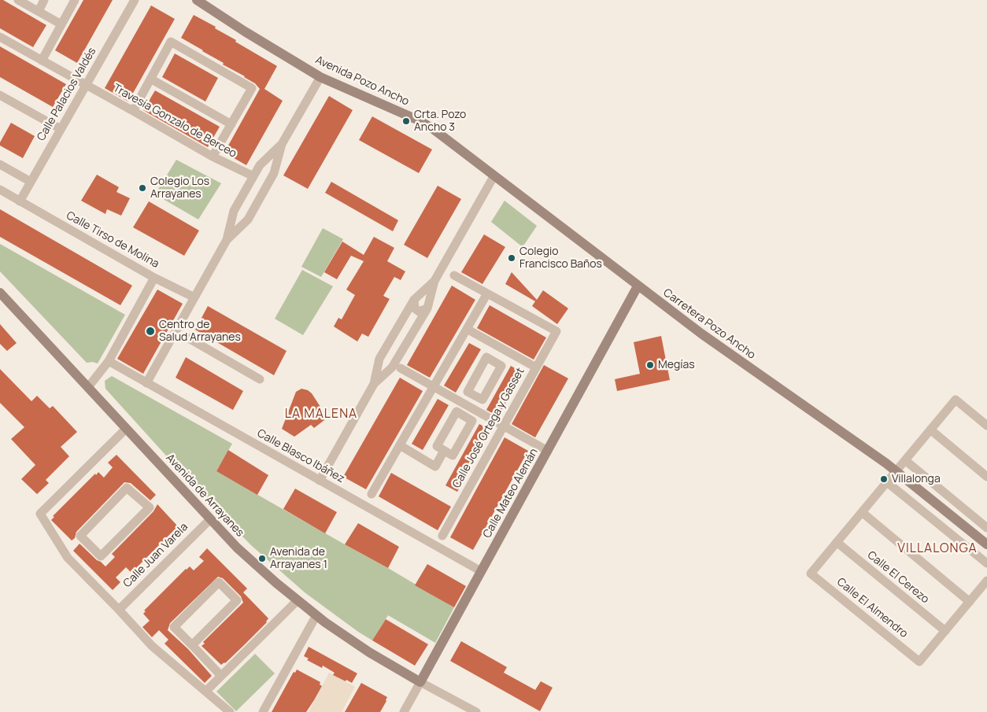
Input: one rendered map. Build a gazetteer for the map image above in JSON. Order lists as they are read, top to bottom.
{
  "streets": {
    "street": [
      "Avenida Pozo Ancho",
      "Calle Palacios Valdés",
      "Travesía Gonzalo de Berceo",
      "Calle Tirso de Molina",
      "Carretera Pozo Ancho",
      "Calle José Ortega y Gasset",
      "Calle Blasco Ibáñez",
      "Calle Mateo Alemán",
      "Avenida de Arrayanes",
      "Calle Juan Varela",
      "Calle El Cerezo",
      "Calle El Almendro"
    ]
  },
  "crossings": [
    ["Avenida Pozo Ancho", "Carretera Pozo Ancho"],
    ["Calle Palacios Valdés", "Travesía Gonzalo de Berceo"],
    ["Calle Palacios Valdés", "Calle Tirso de Molina"],
    ["Carretera Pozo Ancho", "Calle Mateo Alemán"],
    ["Calle Blasco Ibáñez", "Calle Mateo Alemán"],
    ["Calle Mateo Alemán", "Avenida de Arrayanes"],
    ["Avenida de Arrayanes", "Calle Juan Varela"],
    ["Calle El Cerezo", "Calle El Almendro"]
  ],
  "districts": ["LA MALENA", "VILLALONGA"],
  "places": [
    "Crta. Pozo Ancho 3",
    "Colegio Los Arrayanes",
    "Colegio Francisco Baños",
    "Centro de Salud Arrayanes",
    "Megías",
    "Villalonga",
    "Avenida de Arrayanes 1"
  ]
}
